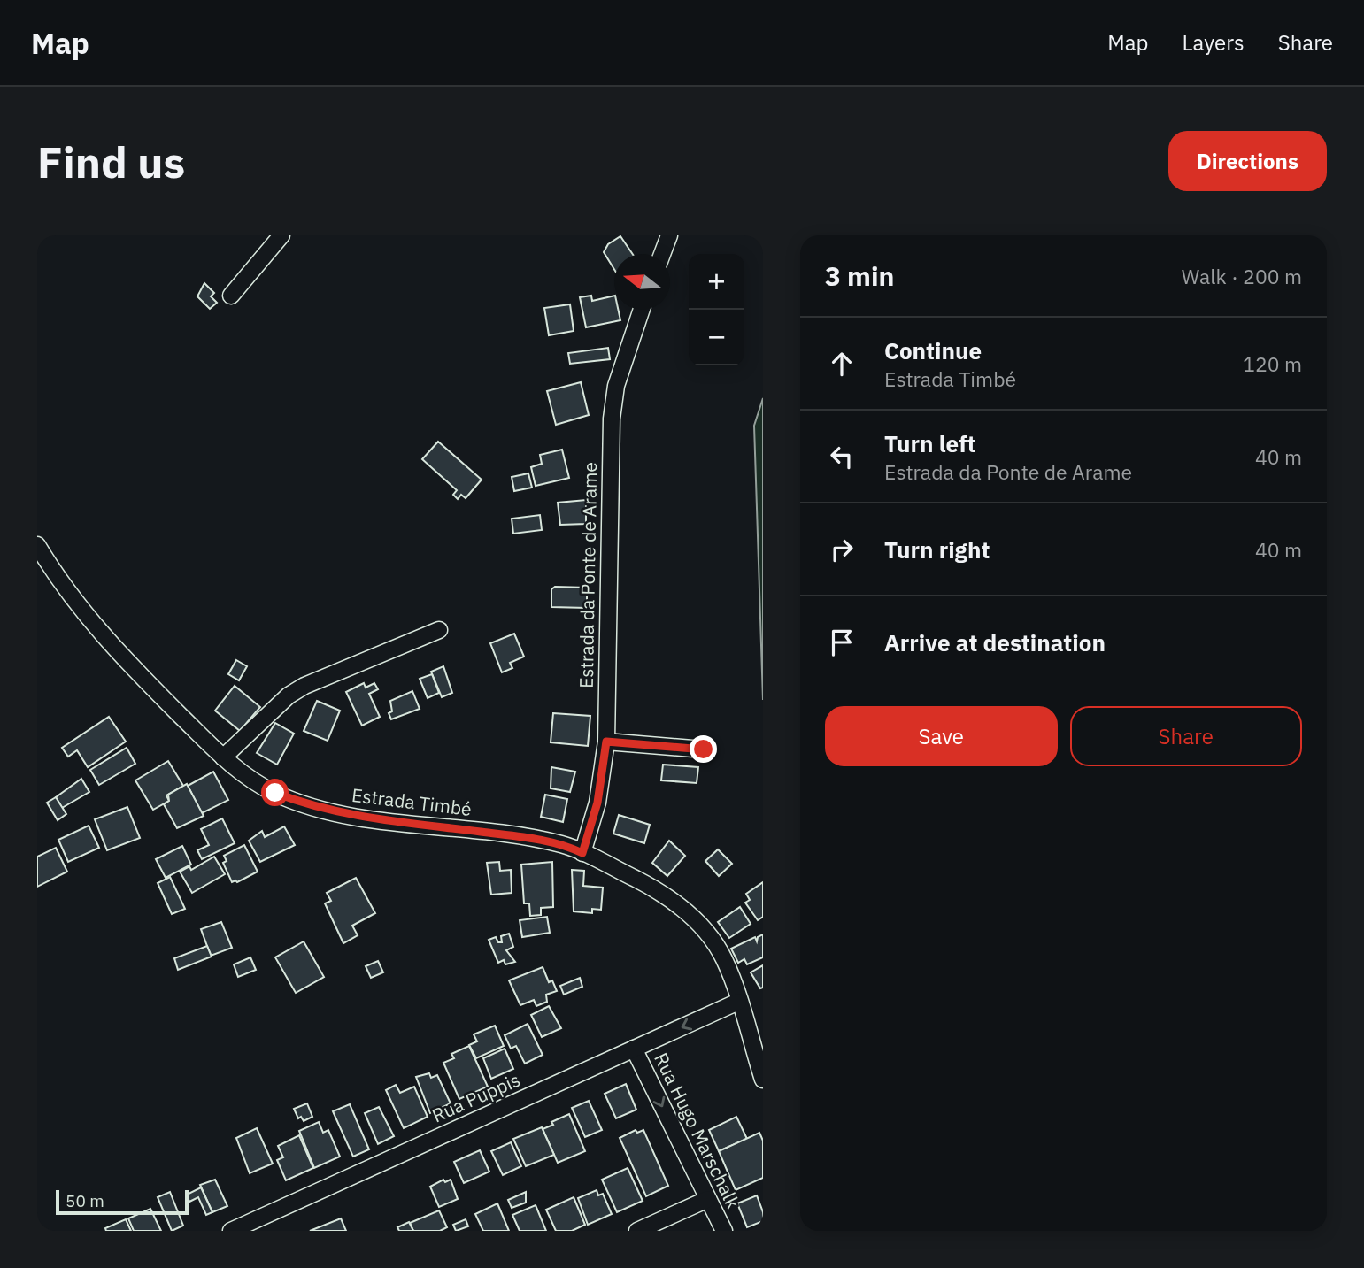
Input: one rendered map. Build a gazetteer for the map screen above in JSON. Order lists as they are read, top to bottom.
{
  "streets": {
    "street": [
      "Estrada da Ponte de Arame",
      "Estrada Timbé",
      "Rua Puppis",
      "Rua Hugo Marschalk"
    ]
  },
  "crossings": [
    ["Estrada da Ponte de Arame", "Estrada Timbé"],
    ["Estrada Timbé", "Rua Puppis"],
    ["Rua Puppis", "Rua Hugo Marschalk"]
  ],
  "one_way": ["Rua Hugo Marschalk"],
  "scale_bar": "50 m",
  "north": "left",
  "page": {
    "header": "Map",
    "nav": ["Map", "Layers", "Share"],
    "buttons": [
      "Directions",
      ["Save", "Share"]
    ],
    "title": "Find us",
    "heading": ["3 min", "Walk · 200 m"],
    "map_buttons": ["+", "−"],
    "list": [
      ["Continue", "Estrada Timbé", "120 m"],
      ["Turn left", "Estrada da Ponte de Arame", "40 m"],
      ["Turn right", "40 m"],
      "Arrive at destination"
    ],
    "scale": "50 m"
  }
}
